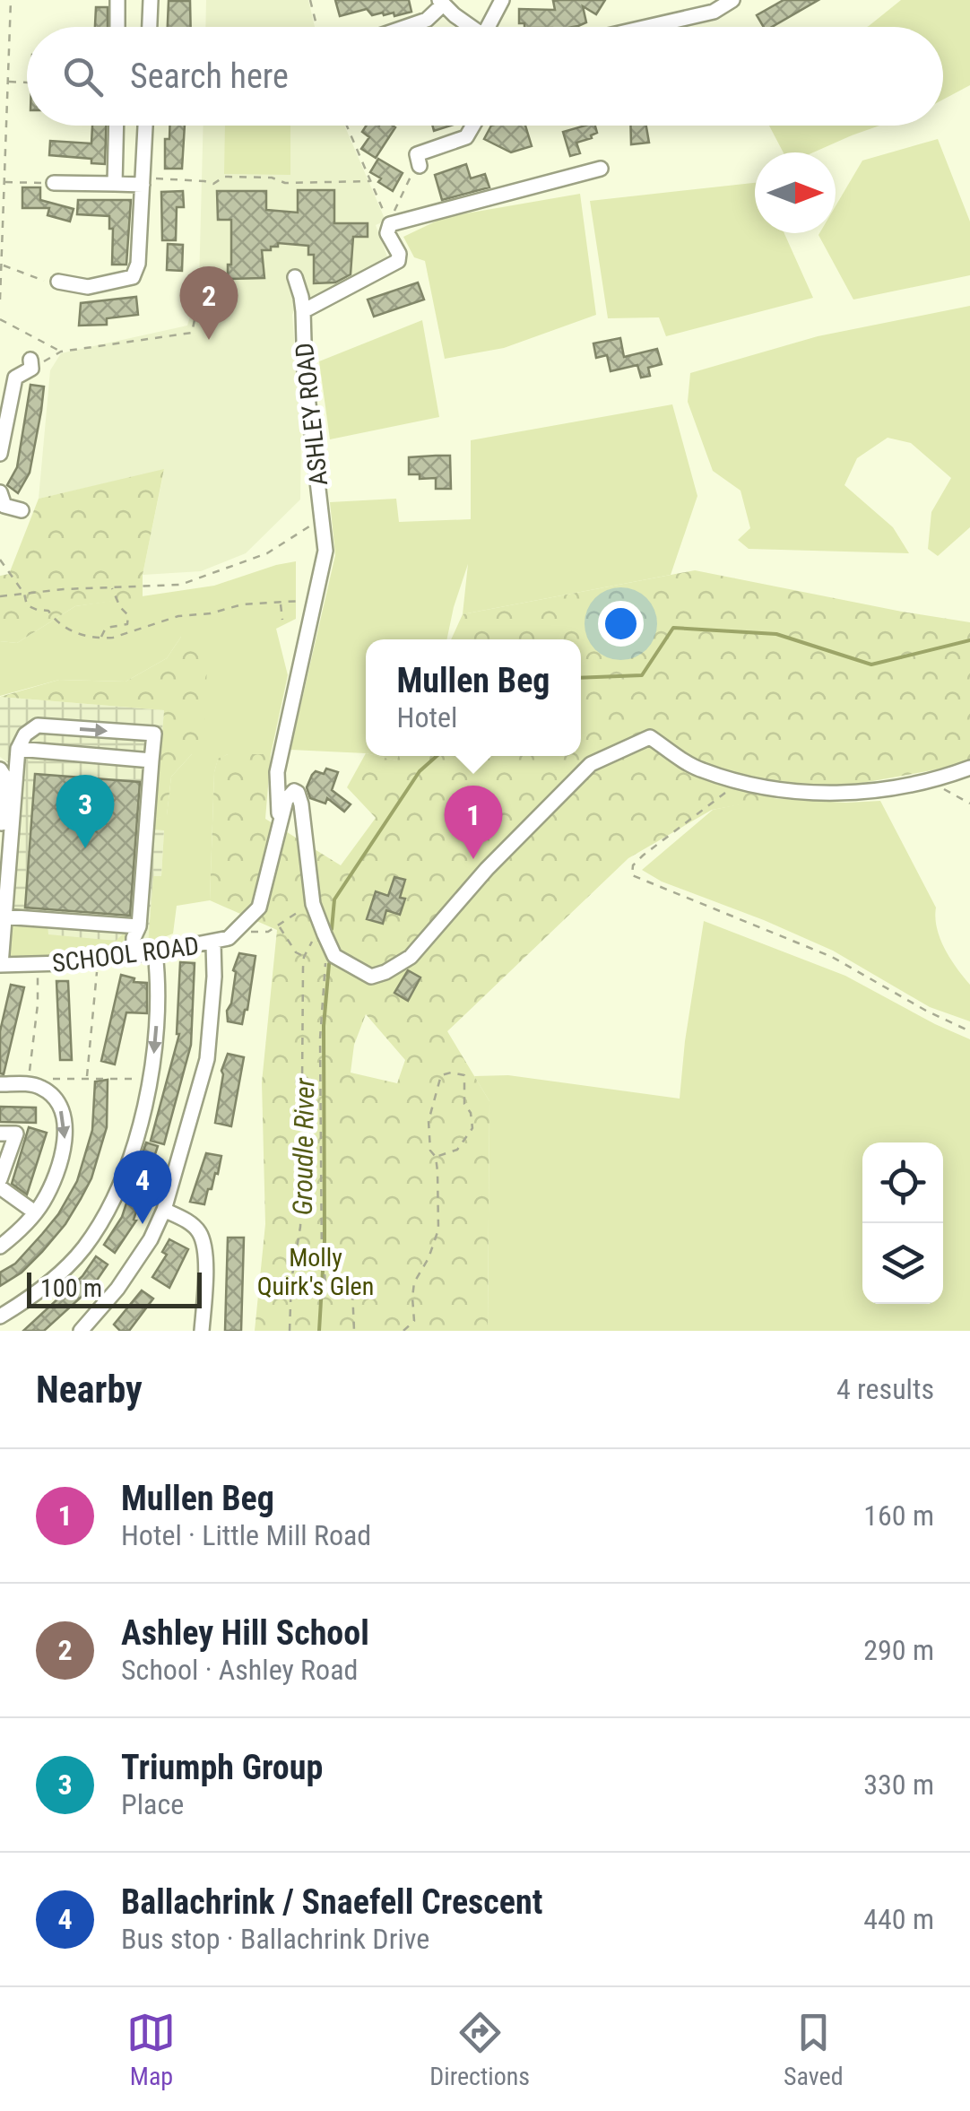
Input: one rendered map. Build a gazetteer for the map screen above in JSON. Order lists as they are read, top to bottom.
{
  "streets": {
    "street": ["ASHLEY ROAD", "SCHOOL ROAD"]
  },
  "crossings": [
    ["ASHLEY ROAD", "SCHOOL ROAD"]
  ],
  "water": ["Groudle River"],
  "parks": ["Molly Quirk's Glen"],
  "scale_bar": "100 m",
  "north": "right",
  "page": {
    "search": "Search here",
    "pins": [
      "2",
      "3",
      "1",
      "4"
    ],
    "popup": ["Mullen Beg", "Hotel"],
    "scale": "100 m",
    "heading": ["Nearby", "4 results"],
    "list": [
      {
        "mark": "1",
        "name": "Mullen Beg",
        "note": "Hotel · Little Mill Road",
        "value": "160 m"
      },
      {
        "mark": "2",
        "name": "Ashley Hill School",
        "note": "School · Ashley Road",
        "value": "290 m"
      },
      {
        "mark": "3",
        "name": "Triumph Group",
        "note": "Place",
        "value": "330 m"
      },
      {
        "mark": "4",
        "name": "Ballachrink / Snaefell Crescent",
        "note": "Bus stop · Ballachrink Drive",
        "value": "440 m"
      }
    ],
    "nav": ["Map", "Directions", "Saved"]
  }
}
